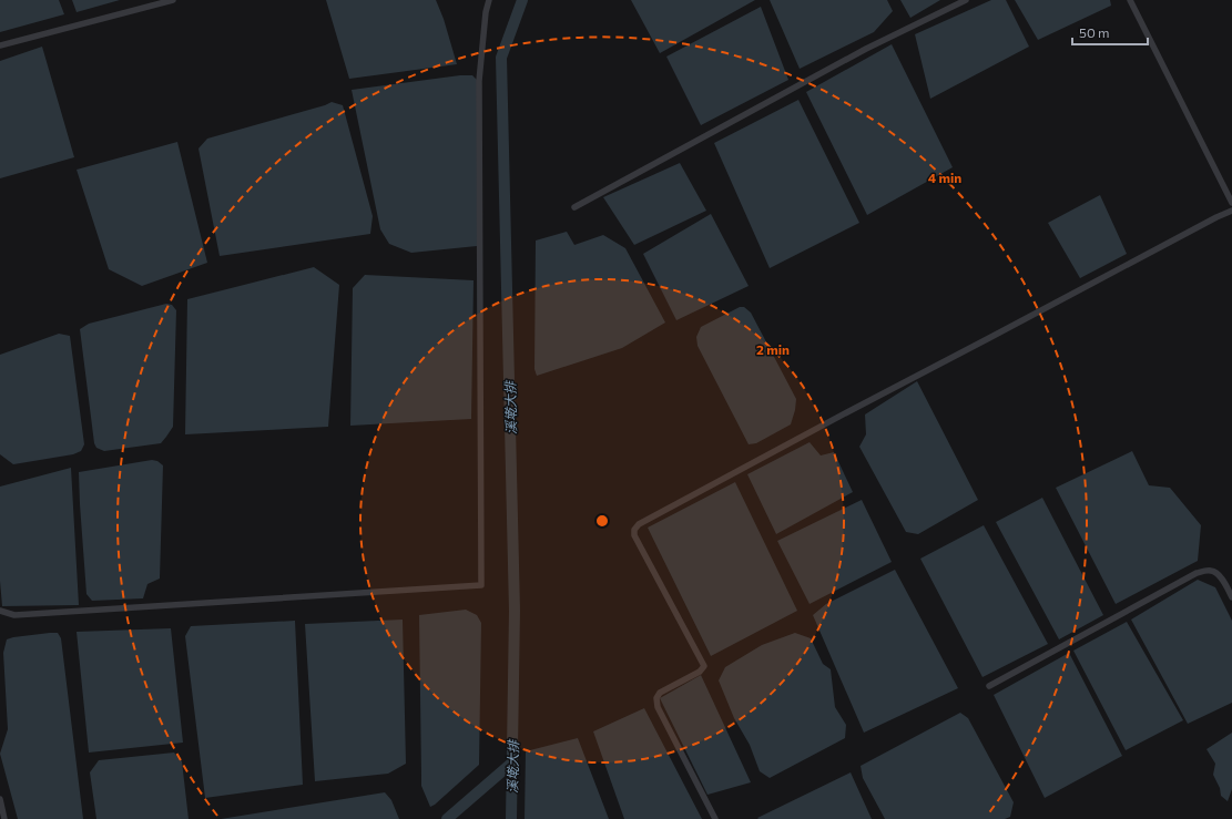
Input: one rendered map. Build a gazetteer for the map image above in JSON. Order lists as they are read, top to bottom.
{
  "water": ["溪墘大排"],
  "scale_bar": "50 m",
  "rings": ["4 min", "2 min"]
}
